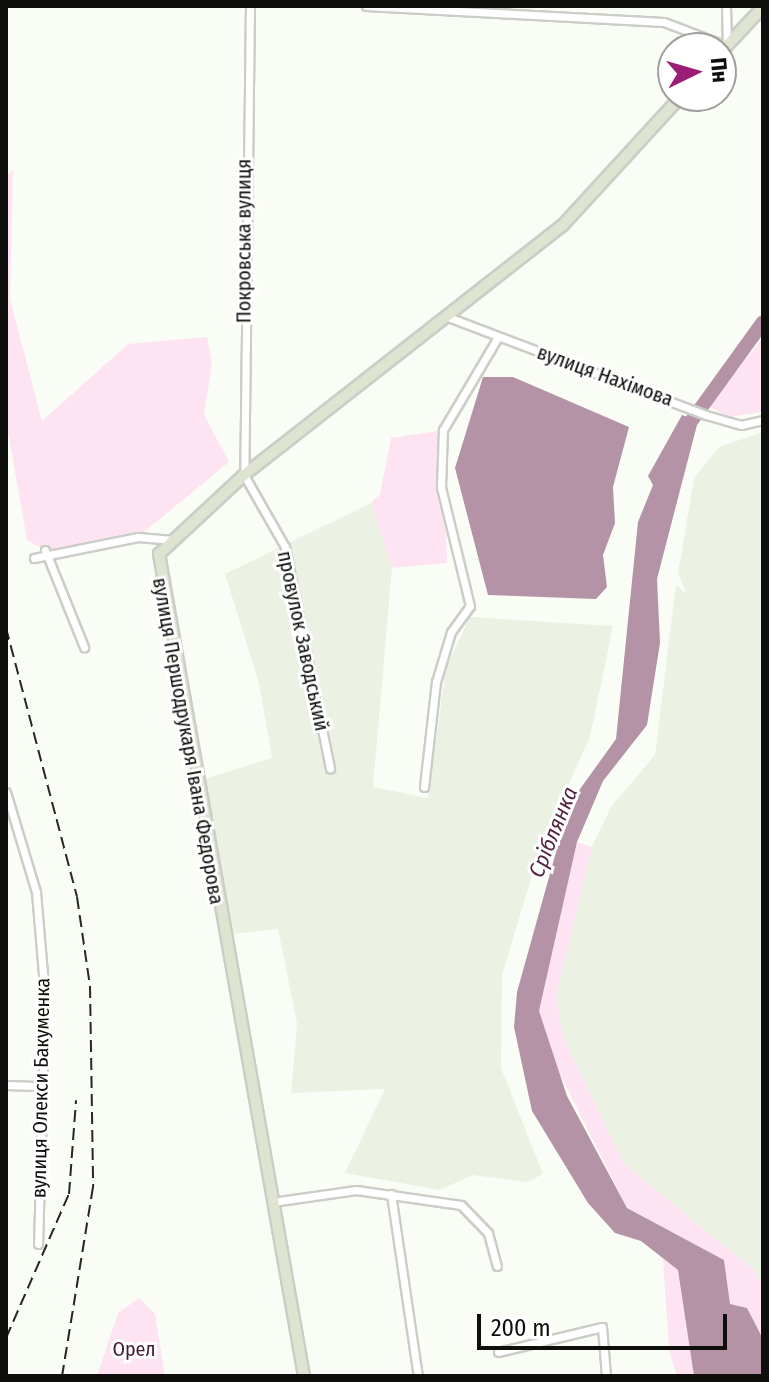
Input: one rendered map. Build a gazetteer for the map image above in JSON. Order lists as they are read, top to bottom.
{
  "streets": {
    "street": [
      "Покровська вулиця",
      "вулиця Нахімова",
      "провулок Заводський",
      "вулиця Першодрукаря Івана Федорова",
      "вулиця Олекси Бакуменка"
    ]
  },
  "crossings": [
    ["Покровська вулиця", "провулок Заводський"],
    ["Покровська вулиця", "вулиця Першодрукаря Івана Федорова"],
    ["вулиця Нахімова", "вулиця Першодрукаря Івана Федорова"],
    ["провулок Заводський", "вулиця Першодрукаря Івана Федорова"]
  ],
  "water": ["Сріблянка"],
  "parks": ["Орел"],
  "scale_bar": "200 m",
  "north": "right"
}
